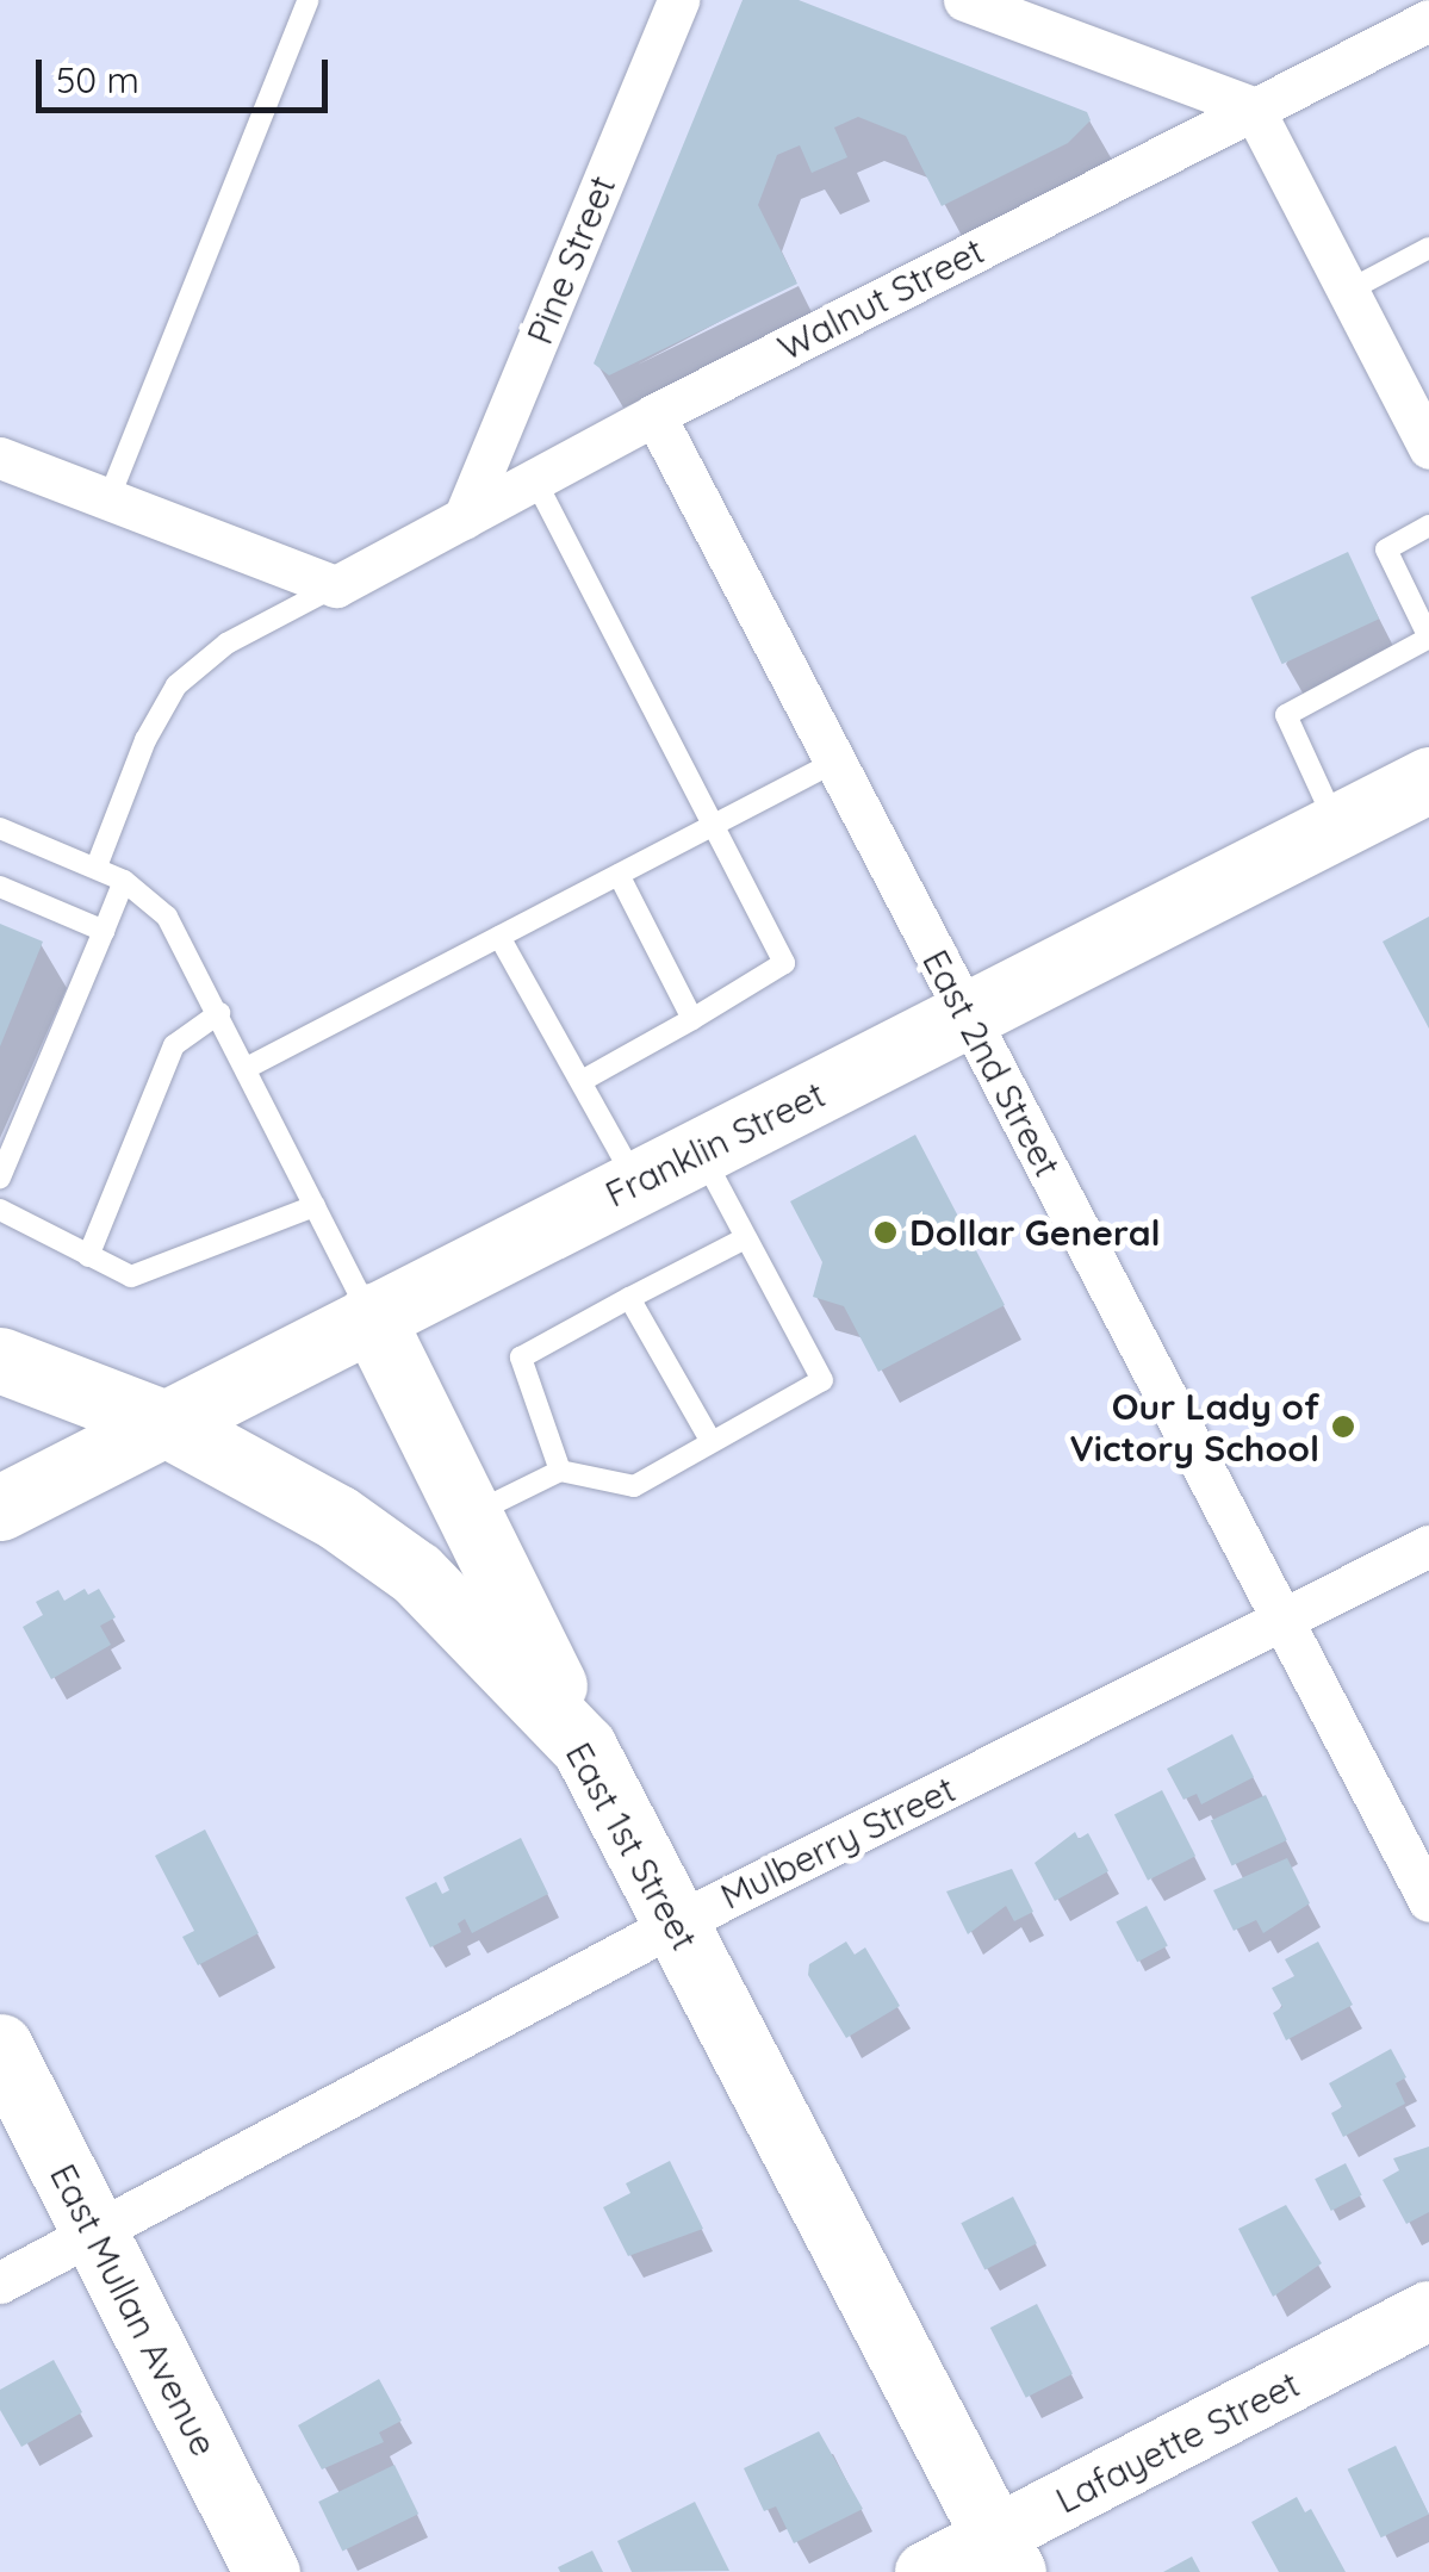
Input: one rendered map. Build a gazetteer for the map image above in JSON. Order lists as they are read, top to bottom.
{
  "streets": {
    "main road": ["Franklin Street", "East 1st Street", "East Mullan Avenue"],
    "street": [
      "Pine Street",
      "Walnut Street",
      "East 2nd Street",
      "Mulberry Street",
      "Lafayette Street"
    ]
  },
  "crossings": [
    ["Pine Street", "Walnut Street"],
    ["Walnut Street", "East 2nd Street"],
    ["East 2nd Street", "Franklin Street"],
    ["East 2nd Street", "Mulberry Street"],
    ["Franklin Street", "East 1st Street"],
    ["Mulberry Street", "East 1st Street"],
    ["Mulberry Street", "East Mullan Avenue"],
    ["East 1st Street", "Lafayette Street"]
  ],
  "places": ["Dollar General", "Our Lady of Victory School"],
  "scale_bar": "50 m"
}
